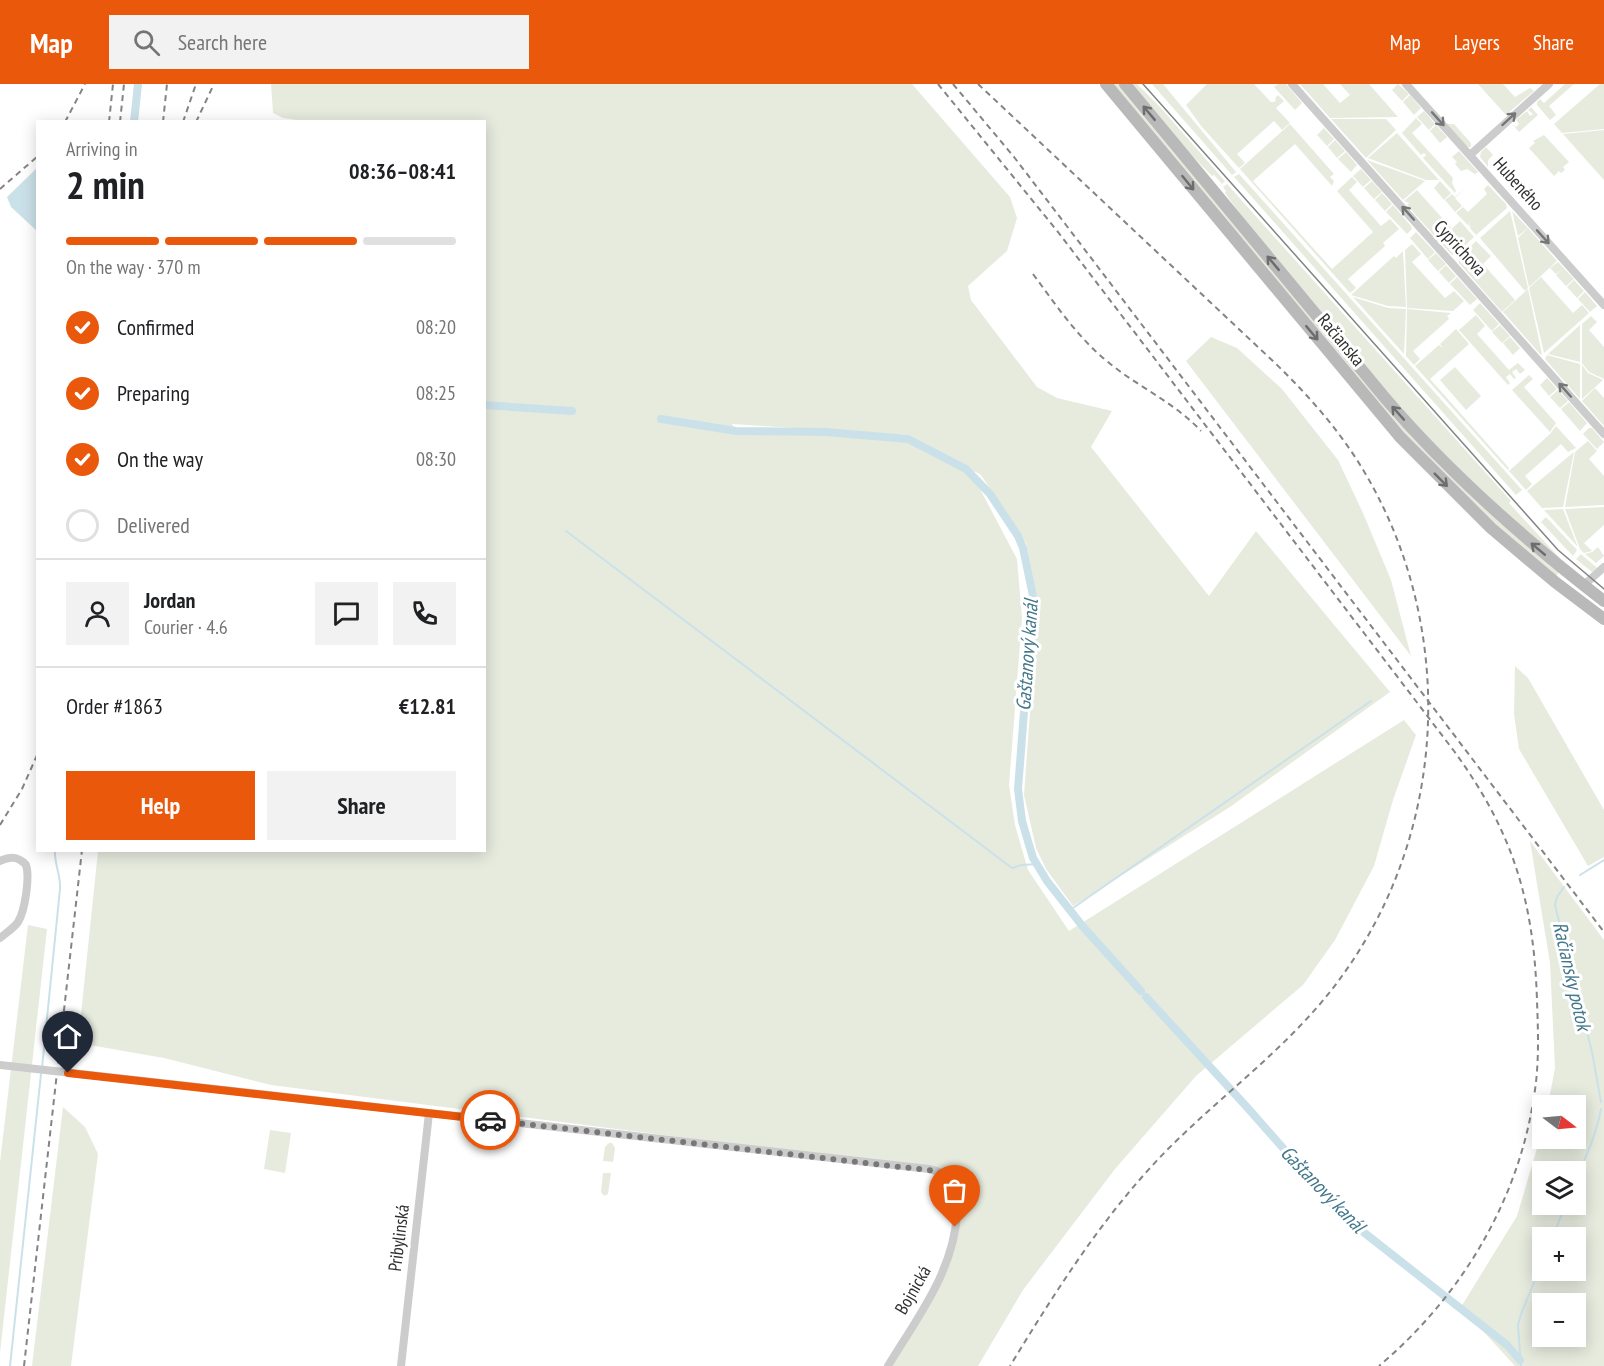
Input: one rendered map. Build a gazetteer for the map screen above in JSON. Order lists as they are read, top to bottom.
{
  "streets": {
    "main road": ["Račianska"],
    "street": [
      "Hubeného",
      "Cyprichova",
      "Pribylinská",
      "Bojnická"
    ]
  },
  "crossings": [
    ["Pribylinská", "Bojnická"]
  ],
  "one_way": ["Hubeného", "Cyprichova"],
  "water": ["Gaštanový kanál", "Račiansky potok"],
  "north": "right",
  "page": {
    "header": "Map",
    "search": "Search here",
    "nav": ["Map", "Layers", "Share"],
    "heading": ["2 min", "Arriving in", "08:36–08:41"],
    "panel": [
      "Jordan",
      "Courier · 4.6",
      "Order #1863",
      "€12.81"
    ],
    "bar": "On the way · 370 m",
    "list": [
      ["Confirmed", "08:20"],
      ["Preparing", "08:25"],
      ["On the way", "08:30"],
      "Delivered"
    ],
    "buttons": ["Help", "Share"],
    "map_buttons": ["+", "−"]
  }
}
